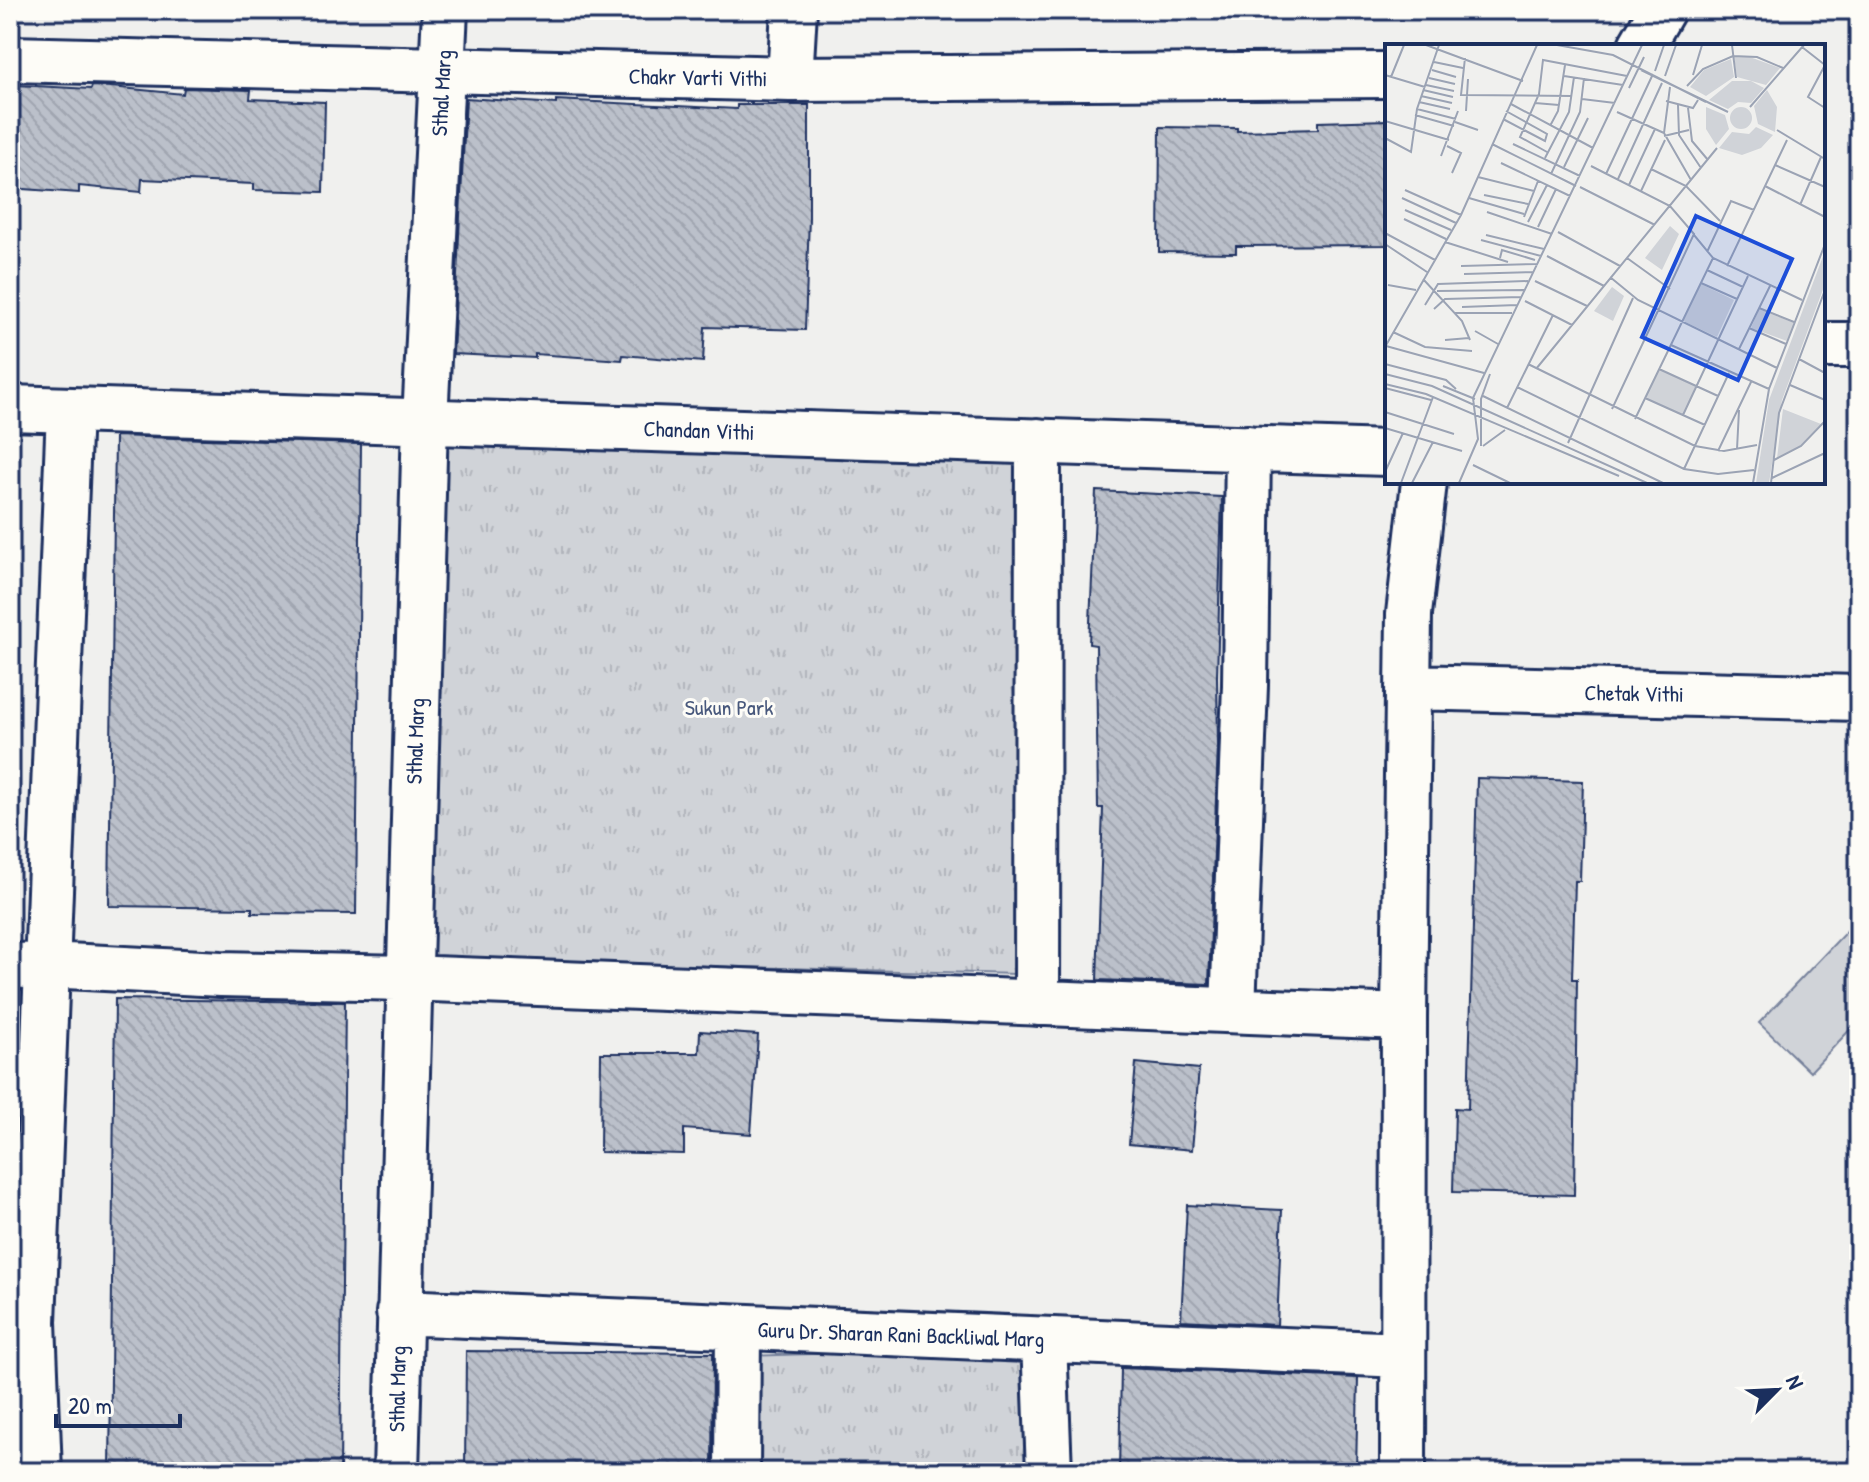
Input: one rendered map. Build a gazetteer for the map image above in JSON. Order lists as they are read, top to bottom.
{
  "streets": {
    "street": [
      "Chakr Varti Vithi",
      "Sthal Marg",
      "Chandan Vithi",
      "Chetak Vithi",
      "Guru Dr. Sharan Rani Backliwal Marg"
    ]
  },
  "crossings": [
    ["Chakr Varti Vithi", "Sthal Marg"],
    ["Sthal Marg", "Chandan Vithi"],
    ["Sthal Marg", "Guru Dr. Sharan Rani Backliwal Marg"]
  ],
  "parks": ["Sukun Park"],
  "scale_bar": "20 m",
  "north": "top right"
}
